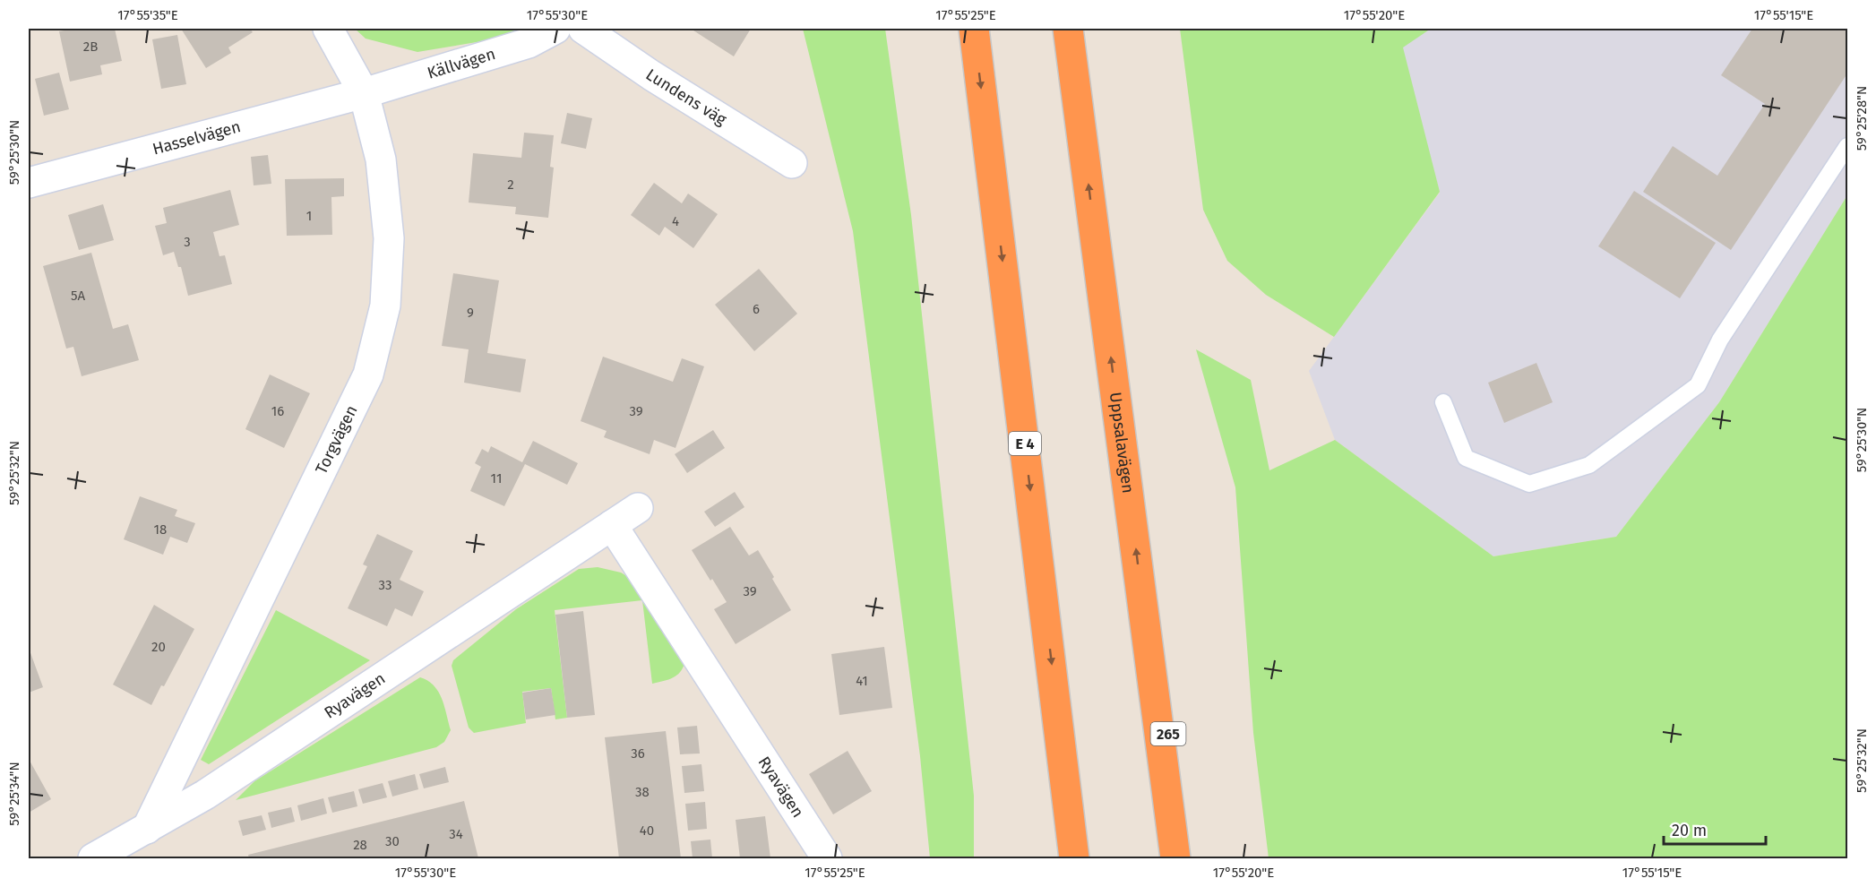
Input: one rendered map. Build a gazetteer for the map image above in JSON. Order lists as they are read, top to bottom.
{
  "streets": {
    "highway": ["E 4", "Uppsalavägen", "265"],
    "street": [
      "Källvägen",
      "Lundens väg",
      "Hasselvägen",
      "Torgvägen",
      "Ryavägen"
    ]
  },
  "crossings": [
    ["Källvägen", "Hasselvägen"],
    ["Källvägen", "Torgvägen"],
    ["Hasselvägen", "Torgvägen"],
    ["Torgvägen", "Ryavägen"],
    ["Uppsalavägen", "265"]
  ],
  "house_numbers": [
    "2B",
    "2",
    "1",
    "4",
    "3",
    "5A",
    "6",
    "9",
    "16",
    "39",
    "11",
    "18",
    "33",
    "39",
    "20",
    "41",
    "36",
    "38",
    "40",
    "34",
    "30",
    "28"
  ],
  "scale_bar": "20 m",
  "coordinates": [
    "17°55'35\"E",
    "17°55'30\"E",
    "17°55'25\"E",
    "17°55'20\"E",
    "17°55'15\"E",
    "59°25'28\"N",
    "59°25'30\"N",
    "59°25'32\"N",
    "59°25'34\"N"
  ]
}
